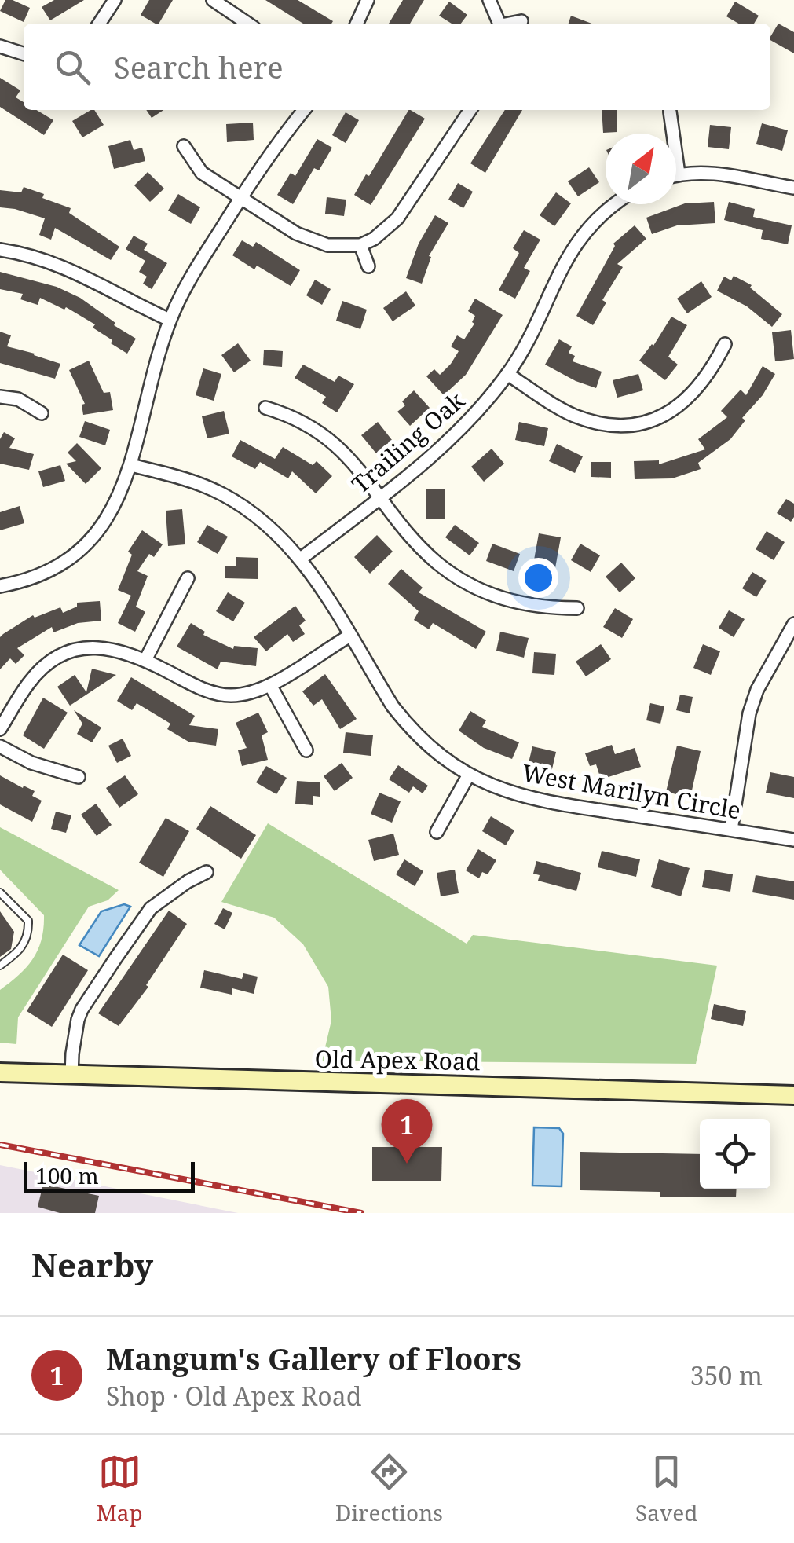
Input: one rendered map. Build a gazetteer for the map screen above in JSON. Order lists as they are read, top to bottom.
{
  "streets": {
    "main road": ["Old Apex Road"],
    "street": ["Trailing Oak", "West Marilyn Circle"]
  },
  "crossings": [
    ["Trailing Oak", "West Marilyn Circle"]
  ],
  "scale_bar": "100 m",
  "north": "top right",
  "page": {
    "search": "Search here",
    "pins": "1",
    "scale": "100 m",
    "heading": "Nearby",
    "list": [
      {
        "mark": "1",
        "name": "Mangum's Gallery of Floors",
        "note": "Shop · Old Apex Road",
        "value": "350 m"
      }
    ],
    "nav": ["Map", "Directions", "Saved"]
  }
}
